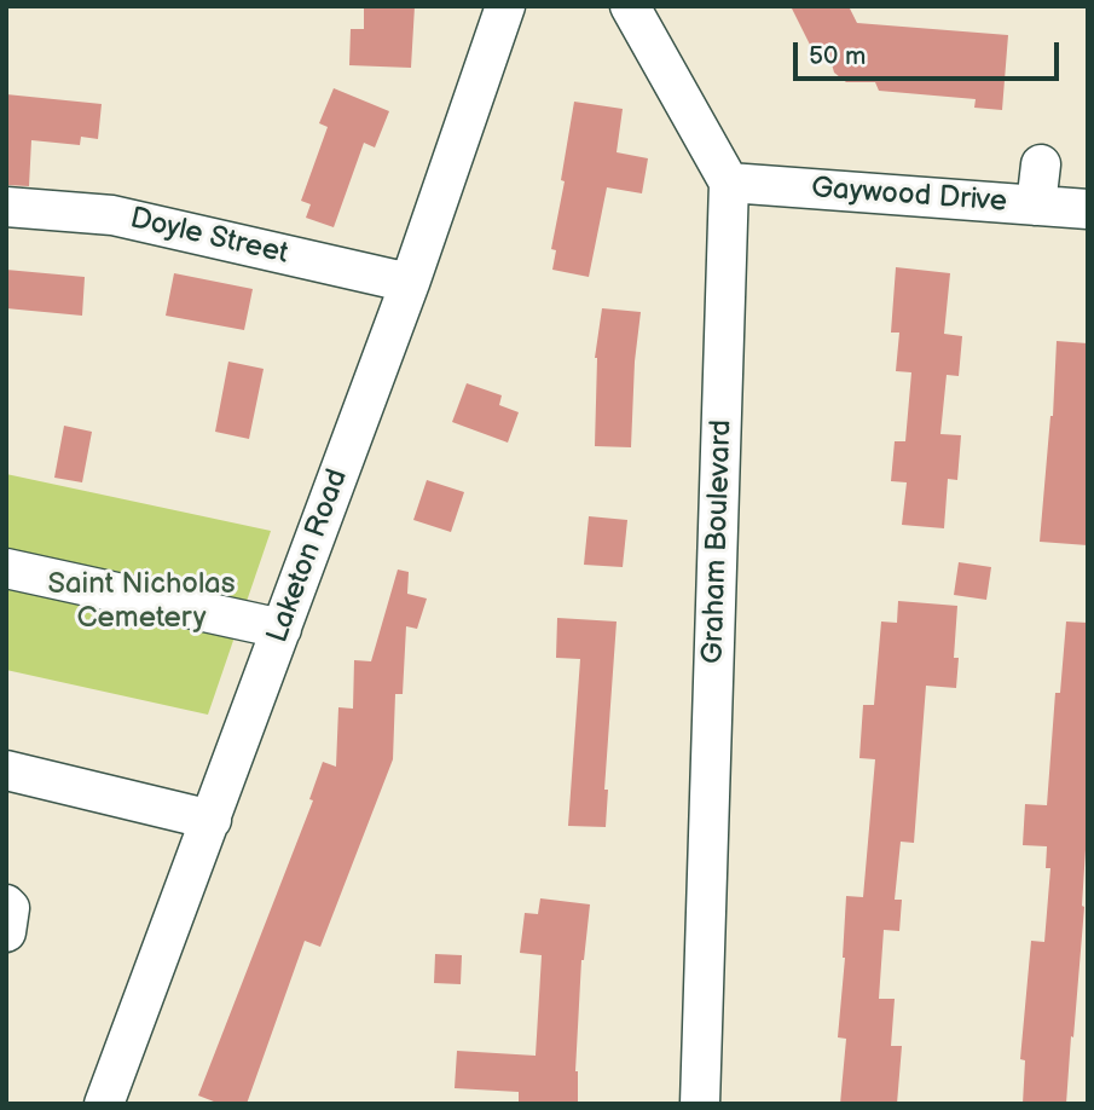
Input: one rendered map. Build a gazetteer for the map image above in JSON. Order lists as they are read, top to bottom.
{
  "streets": {
    "street": [
      "Gaywood Drive",
      "Doyle Street",
      "Graham Boulevard",
      "Laketon Road"
    ]
  },
  "crossings": [
    ["Gaywood Drive", "Graham Boulevard"],
    ["Doyle Street", "Laketon Road"]
  ],
  "parks": ["Saint Nicholas Cemetery"],
  "scale_bar": "50 m"
}
